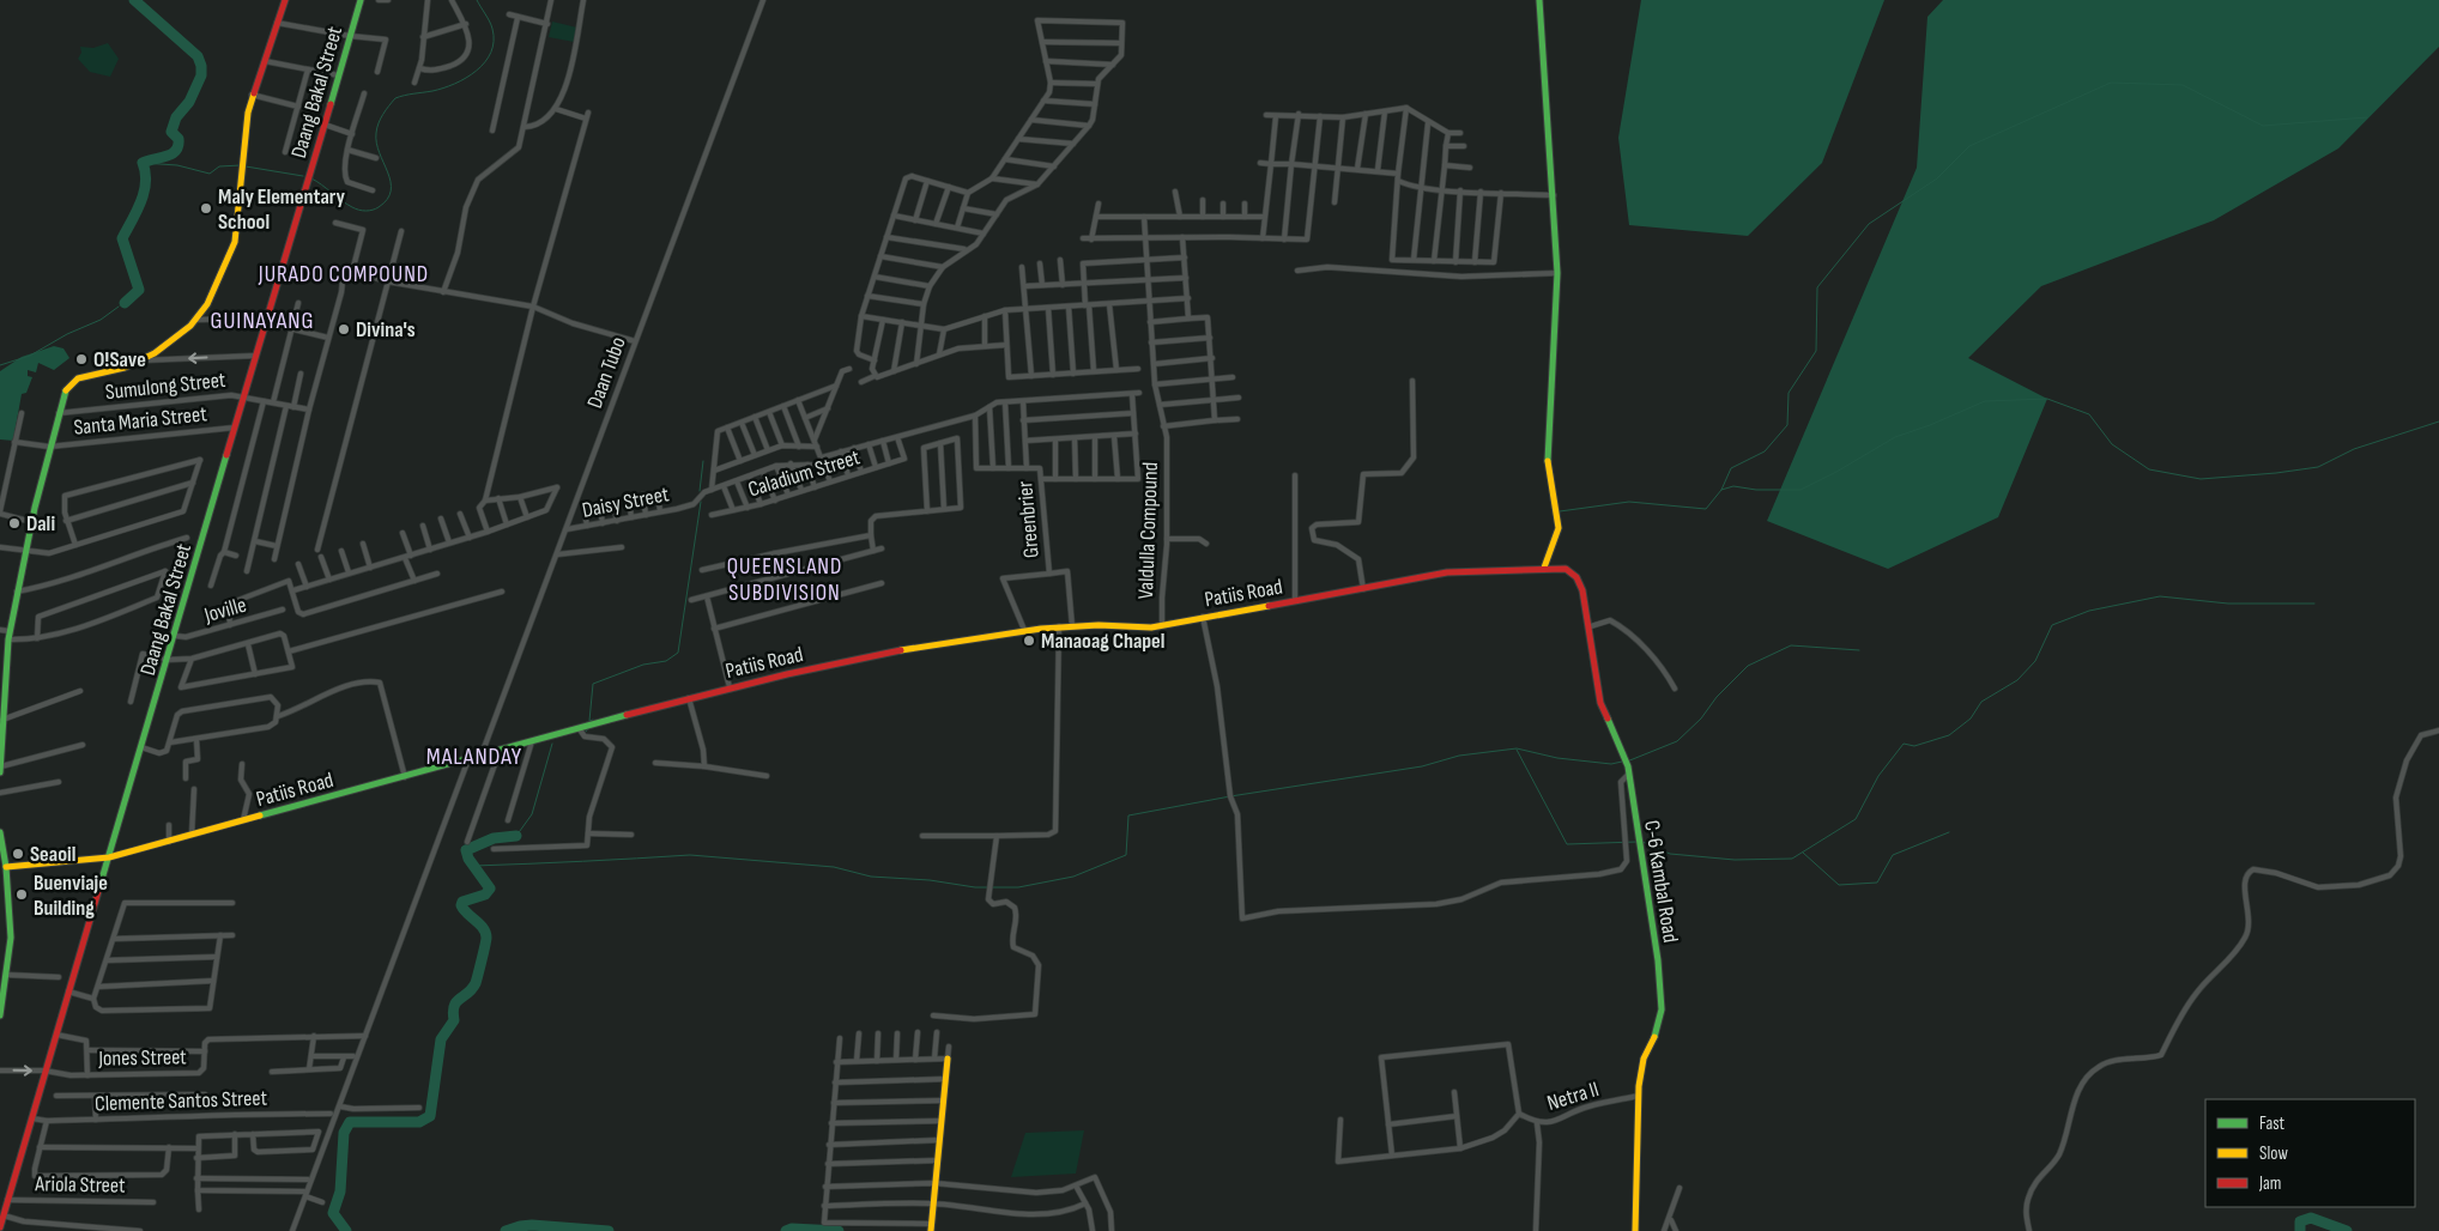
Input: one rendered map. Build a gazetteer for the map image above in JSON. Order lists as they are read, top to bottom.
{
  "streets": {
    "street": [
      "Daang Bakal Street",
      "Daan Tubo",
      "Sumulong Street",
      "Santa Maria Street",
      "Caladium Street",
      "Daisy Street",
      "Greenbrier",
      "Valdulla Compound",
      "Patiis Road",
      "Joville",
      "C-6 Kambal Road",
      "Jones Street",
      "Netra II",
      "Clemente Santos Street",
      "Ariola Street"
    ]
  },
  "crossings": [
    ["Daang Bakal Street", "Sumulong Street"],
    ["Daang Bakal Street", "Santa Maria Street"],
    ["Daang Bakal Street", "Patiis Road"],
    ["Daang Bakal Street", "Joville"],
    ["Daang Bakal Street", "Jones Street"],
    ["Daang Bakal Street", "Clemente Santos Street"],
    ["Daang Bakal Street", "Ariola Street"],
    ["Daan Tubo", "Daisy Street"],
    ["Daan Tubo", "Patiis Road"],
    ["Caladium Street", "Daisy Street"],
    ["Greenbrier", "Patiis Road"],
    ["Valdulla Compound", "Patiis Road"],
    ["Patiis Road", "C-6 Kambal Road"],
    ["C-6 Kambal Road", "Netra II"]
  ],
  "districts": [
    "JURADO COMPOUND",
    "GUINAYANG",
    "QUEENSLAND SUBDIVISION",
    "MALANDAY"
  ],
  "places": [
    "Maly Elementary School",
    "Divina's",
    "O!Save",
    "Dali",
    "Manaoag Chapel",
    "Seaoil",
    "Buenviaje Building"
  ],
  "legend": ["Fast", "Slow", "Jam"]
}
